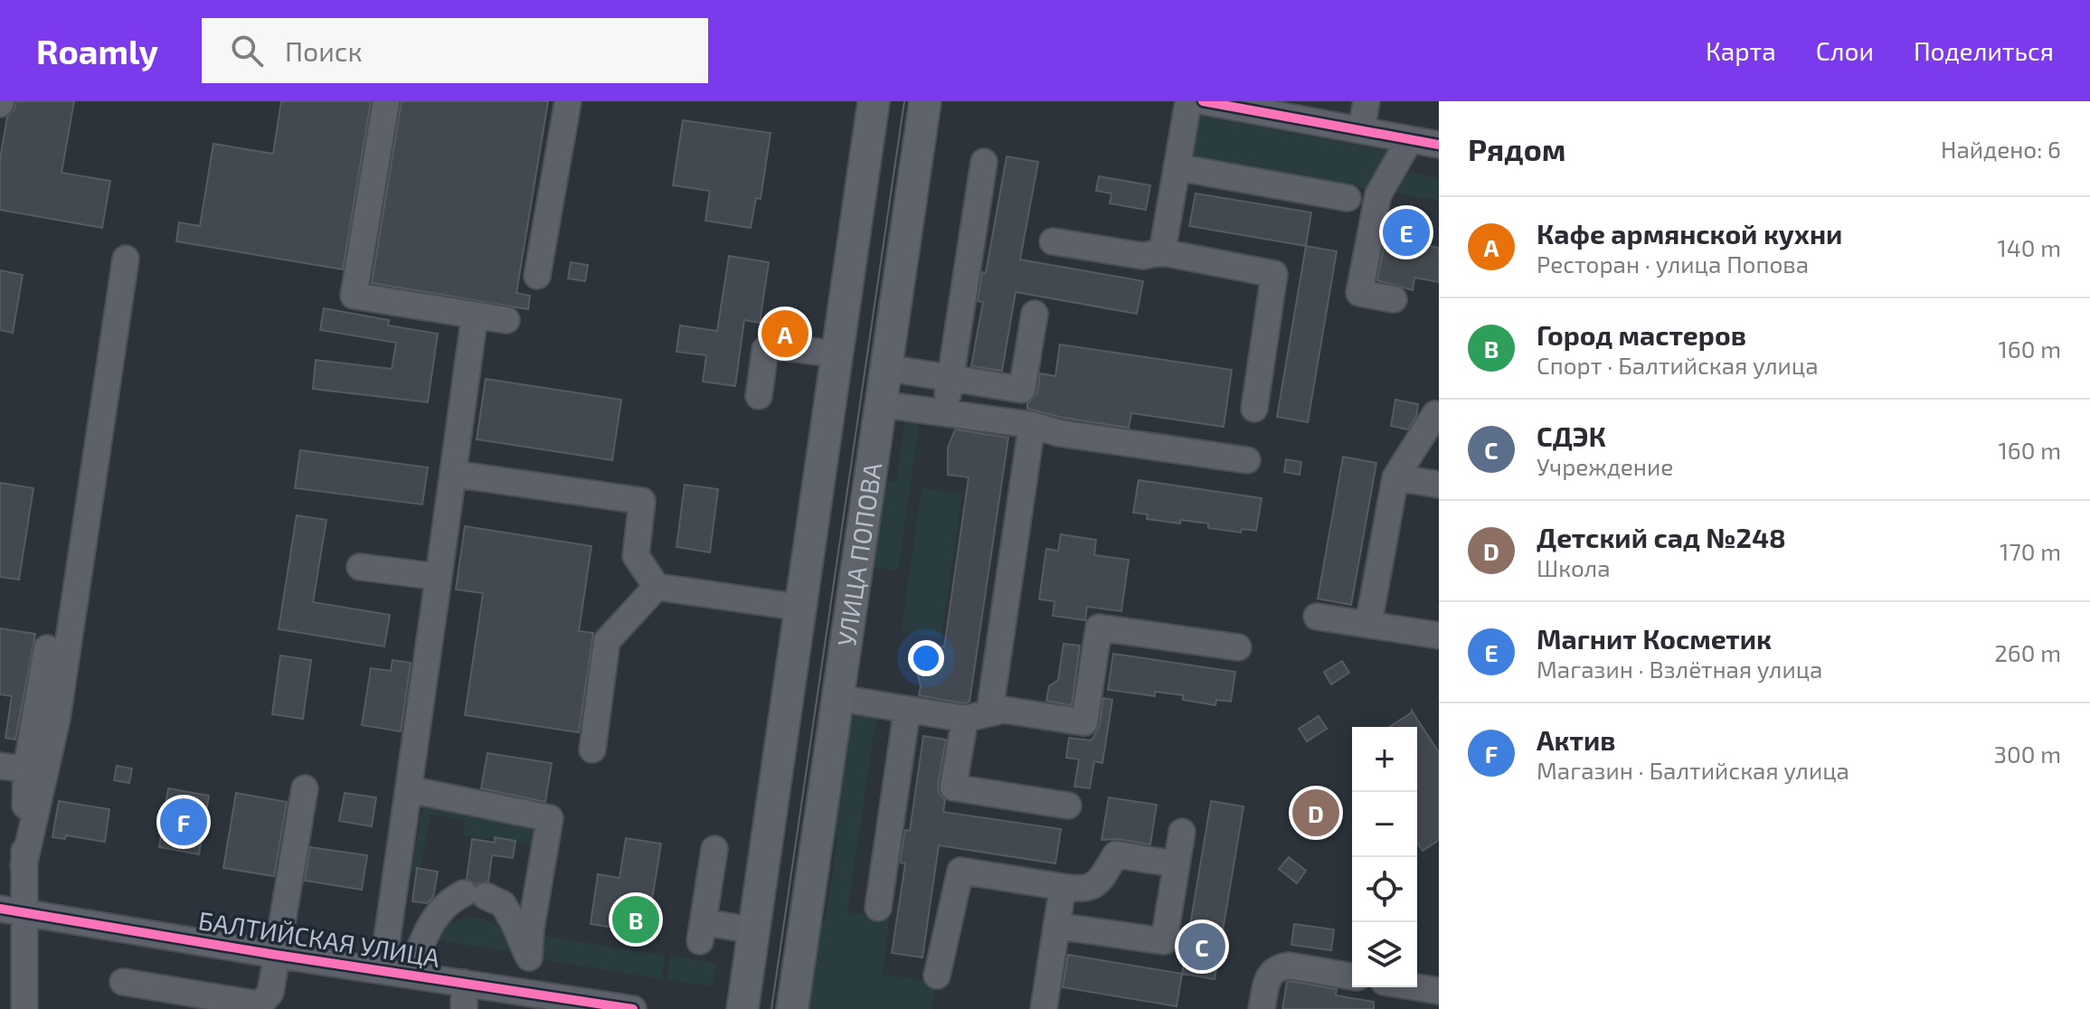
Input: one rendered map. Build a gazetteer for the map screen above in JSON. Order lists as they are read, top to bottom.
{
  "streets": {
    "main road": ["УЛИЦА ПОПОВА"],
    "street": ["БАЛТИЙСКАЯ УЛИЦА"]
  },
  "page": {
    "header": "Roamly",
    "search": "Поиск",
    "nav": ["Карта", "Слои", "Поделиться"],
    "heading": ["Рядом", "Найдено: 6"],
    "list": [
      {
        "mark": "A",
        "name": "Кафе армянской кухни",
        "note": "Ресторан · улица Попова",
        "value": "140 m"
      },
      {
        "mark": "B",
        "name": "Город мастеров",
        "note": "Спорт · Балтийская улица",
        "value": "160 m"
      },
      {
        "mark": "C",
        "name": "СДЭК",
        "note": "Учреждение",
        "value": "160 m"
      },
      {
        "mark": "D",
        "name": "Детский сад №248",
        "note": "Школа",
        "value": "170 m"
      },
      {
        "mark": "E",
        "name": "Магнит Косметик",
        "note": "Магазин · Взлётная улица",
        "value": "260 m"
      },
      {
        "mark": "F",
        "name": "Актив",
        "note": "Магазин · Балтийская улица",
        "value": "300 m"
      }
    ],
    "pins": [
      "E",
      "A",
      "D",
      "F",
      "B",
      "C"
    ],
    "map_buttons": ["+", "−"]
  }
}
